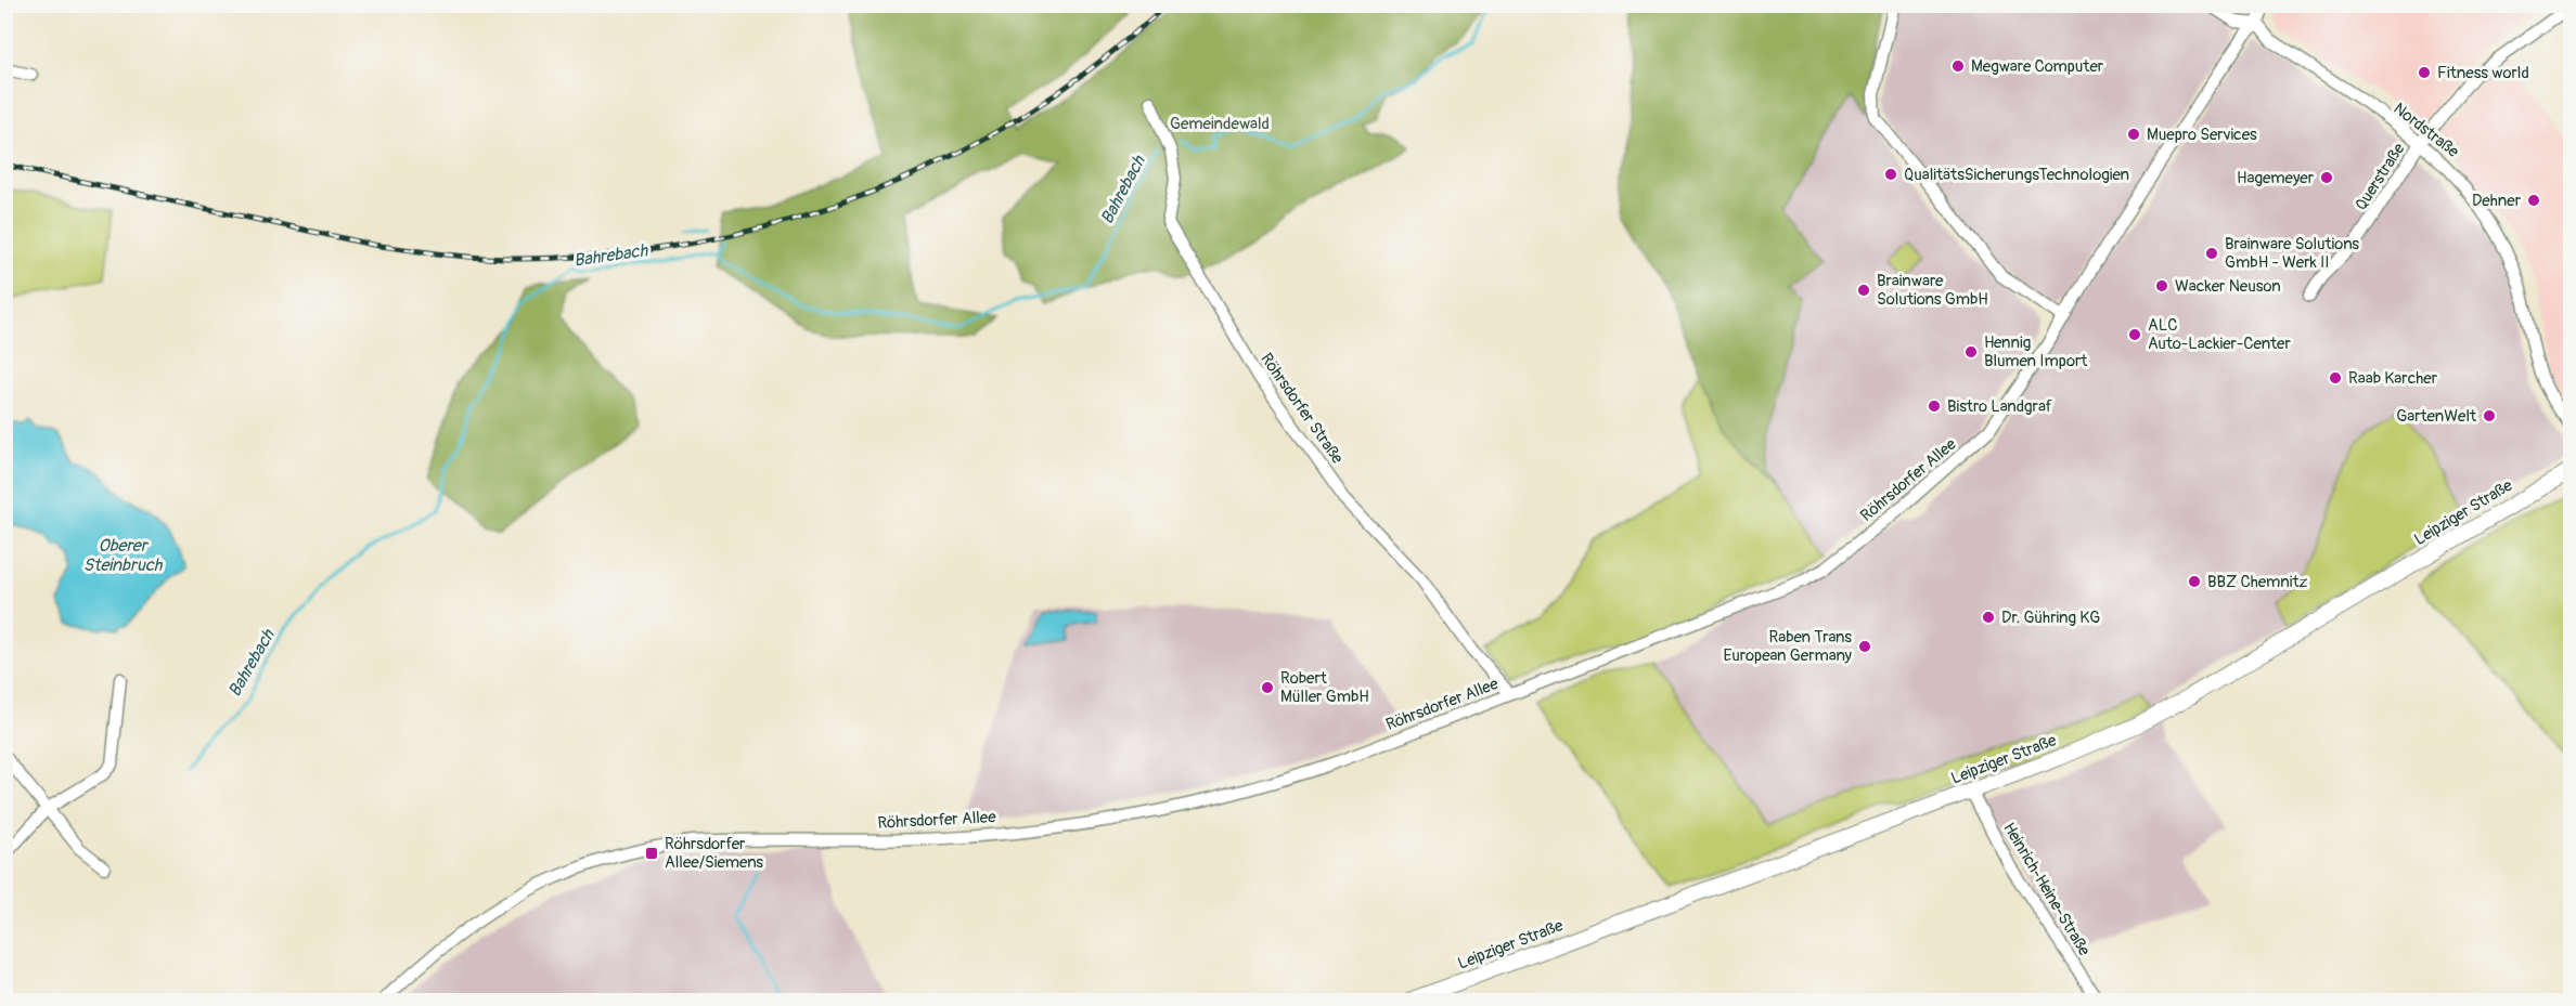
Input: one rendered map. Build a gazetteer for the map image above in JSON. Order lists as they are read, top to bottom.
{
  "streets": {
    "main road": ["Leipziger Straße"],
    "street": [
      "Nordstraße",
      "Querstraße",
      "Röhrsdorfer Straße",
      "Röhrsdorfer Allee",
      "Heinrich-Heine-Straße"
    ]
  },
  "crossings": [
    ["Nordstraße", "Querstraße"],
    ["Nordstraße", "Röhrsdorfer Allee"],
    ["Röhrsdorfer Straße", "Röhrsdorfer Allee"],
    ["Leipziger Straße", "Heinrich-Heine-Straße"]
  ],
  "water": ["Bahrebach", "Oberer Steinbruch"],
  "parks": ["Gemeindewald"],
  "places": {
    "other": [
      "Megware Computer",
      "Fitness world",
      "Muepro Services",
      "QualitätsSicherungsTechnologien",
      "Hagemeyer",
      "Dehner",
      "Brainware Solutions GmbH - Werk II",
      "Wacker Neuson",
      "Brainware Solutions GmbH",
      "ALC Auto-Lackier-Center",
      "Hennig Blumen Import",
      "Raab Karcher",
      "Bistro Landgraf",
      "GartenWelt",
      "BBZ Chemnitz",
      "Dr. Gühring KG",
      "Raben Trans European Germany",
      "Robert Müller GmbH"
    ],
    "transit": ["Röhrsdorfer Allee/Siemens"]
  }
}
